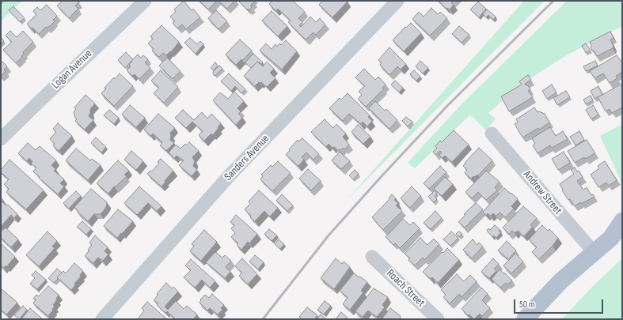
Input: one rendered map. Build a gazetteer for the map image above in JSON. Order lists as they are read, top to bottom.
{
  "streets": {
    "street": [
      "Logan Avenue",
      "Sanders Avenue",
      "Andrew Street",
      "Roach Street"
    ]
  },
  "scale_bar": "50 m"
}
